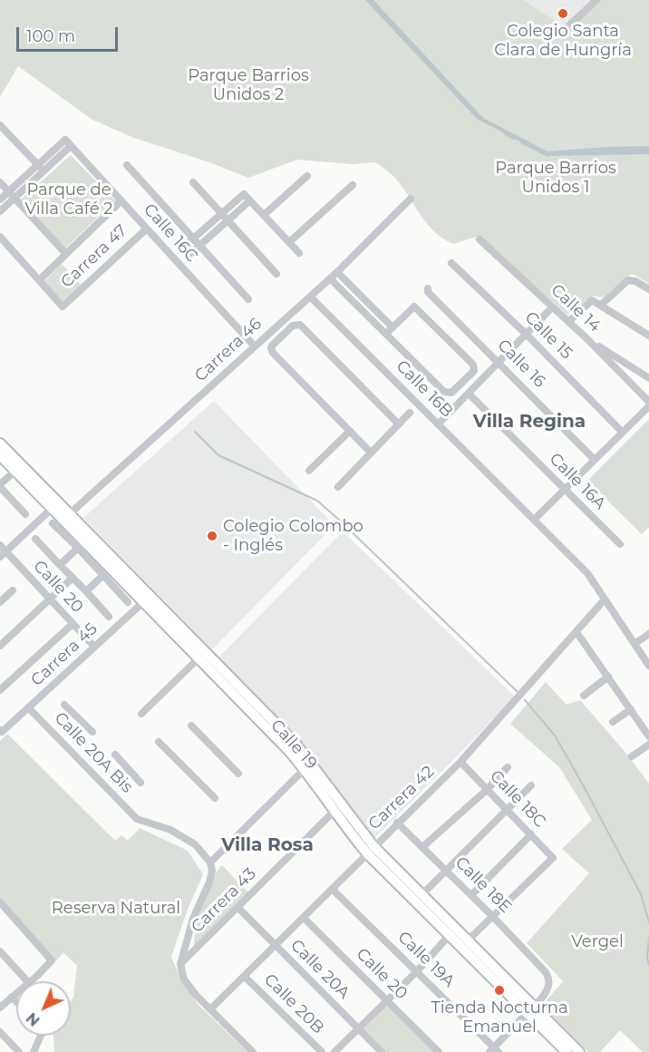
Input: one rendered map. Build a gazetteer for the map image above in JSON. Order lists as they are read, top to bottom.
{
  "streets": {
    "main road": ["Calle 19"],
    "street": [
      "Calle 16C",
      "Carrera 47",
      "Calle 14",
      "Calle 15",
      "Carrera 46",
      "Calle 16",
      "Calle 16B",
      "Calle 16A",
      "Calle 20",
      "Carrera 45",
      "Calle 20A Bis",
      "Carrera 42",
      "Calle 18C",
      "Calle 18E",
      "Carrera 43",
      "Calle 19A",
      "Calle 20A",
      "Calle 20B"
    ]
  },
  "crossings": [
    ["Calle 16C", "Carrera 47"],
    ["Calle 16C", "Carrera 46"],
    ["Carrera 46", "Calle 16B"],
    ["Carrera 46", "Calle 19"],
    ["Calle 16B", "Carrera 42"],
    ["Calle 20", "Carrera 45"],
    ["Calle 20", "Carrera 42"],
    ["Carrera 45", "Calle 19"],
    ["Carrera 45", "Calle 20A Bis"],
    ["Calle 19", "Carrera 42"],
    ["Calle 19", "Calle 18E"],
    ["Calle 19", "Carrera 43"],
    ["Carrera 42", "Calle 18C"],
    ["Carrera 42", "Calle 18E"],
    ["Carrera 42", "Calle 19A"],
    ["Carrera 42", "Calle 20A"],
    ["Carrera 42", "Calle 20B"],
    ["Calle 18C", "Calle 18E"],
    ["Carrera 43", "Calle 20A"]
  ],
  "districts": ["Villa Regina", "Villa Rosa"],
  "parks": [
    "Parque Barrios Unidos 2",
    "Parque Barrios Unidos 1",
    "Parque de Villa Café 2",
    "Reserva Natural",
    "Vergel"
  ],
  "places": ["Colegio Santa Clara de Hungría", "Colegio Colombo - Inglés", "Tienda Nocturna Emanuel"],
  "scale_bar": "100 m",
  "north": "bottom left"
}
